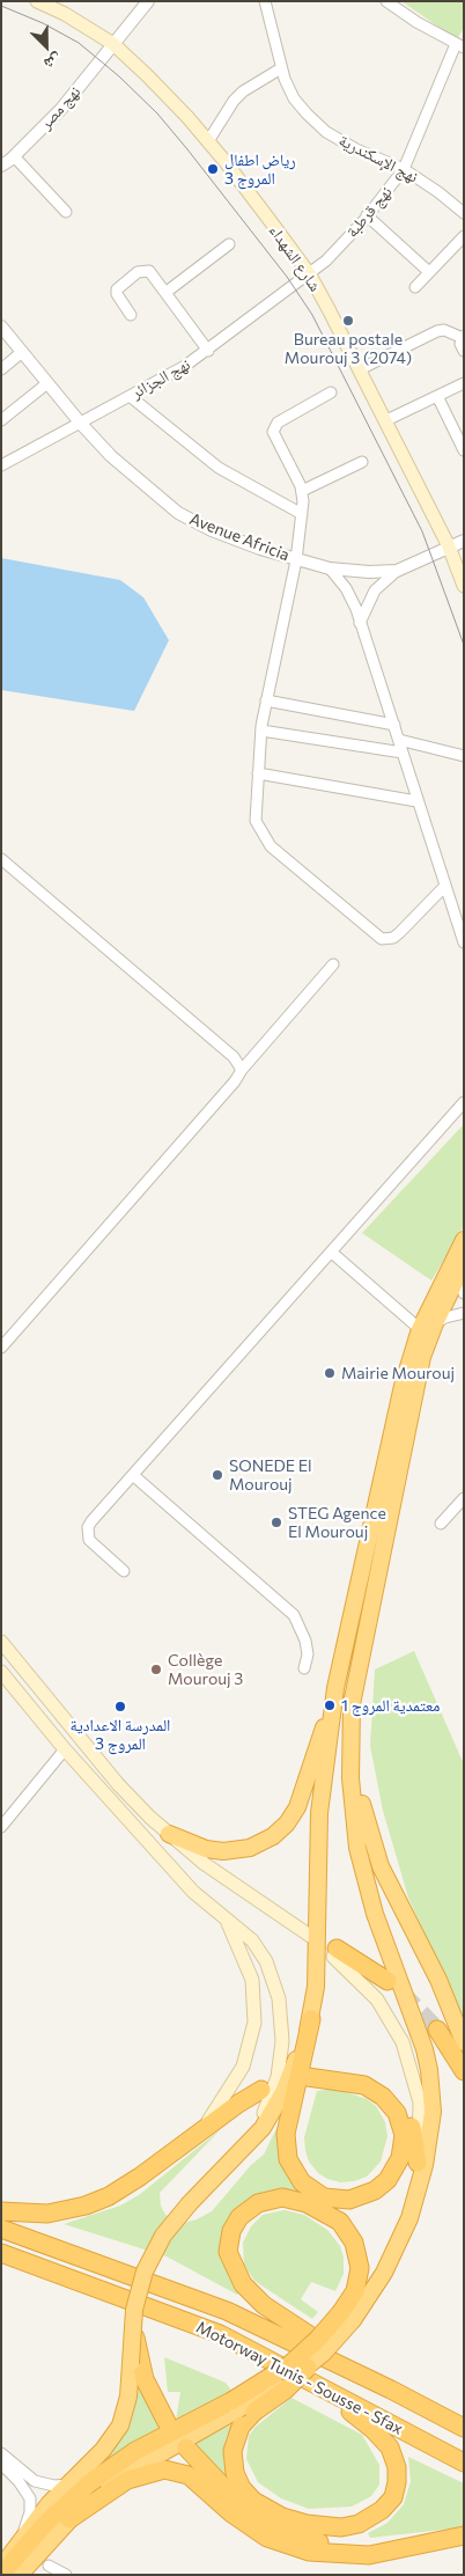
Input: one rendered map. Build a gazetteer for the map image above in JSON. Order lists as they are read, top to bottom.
{
  "streets": {
    "highway": ["Motorway Tunis - Sousse - Sfax"],
    "main road": ["شارع الشهداء"],
    "street": [
      "نهج مصر",
      "نهج الإسكندرية",
      "نهج قرطبة",
      "نهج الجزائر",
      "Avenue Africia"
    ]
  },
  "crossings": [
    ["نهج مصر", "شارع الشهداء"],
    ["نهج الإسكندرية", "نهج قرطبة"],
    ["نهج قرطبة", "شارع الشهداء"],
    ["نهج قرطبة", "نهج الجزائر"],
    ["شارع الشهداء", "نهج الجزائر"],
    ["شارع الشهداء", "Avenue Africia"],
    ["نهج الجزائر", "Avenue Africia"]
  ],
  "places": [
    "رياض اطفال المروج 3",
    "Bureau postale Mourouj 3 (2074)",
    "Mairie Mourouj",
    "SONEDE El Mourouj",
    "STEG Agence El Mourouj",
    "Collège Mourouj 3",
    "معتمدية المروج 1",
    "المدرسة الاعدادية المروج 3"
  ],
  "north": "bottom right"
}
